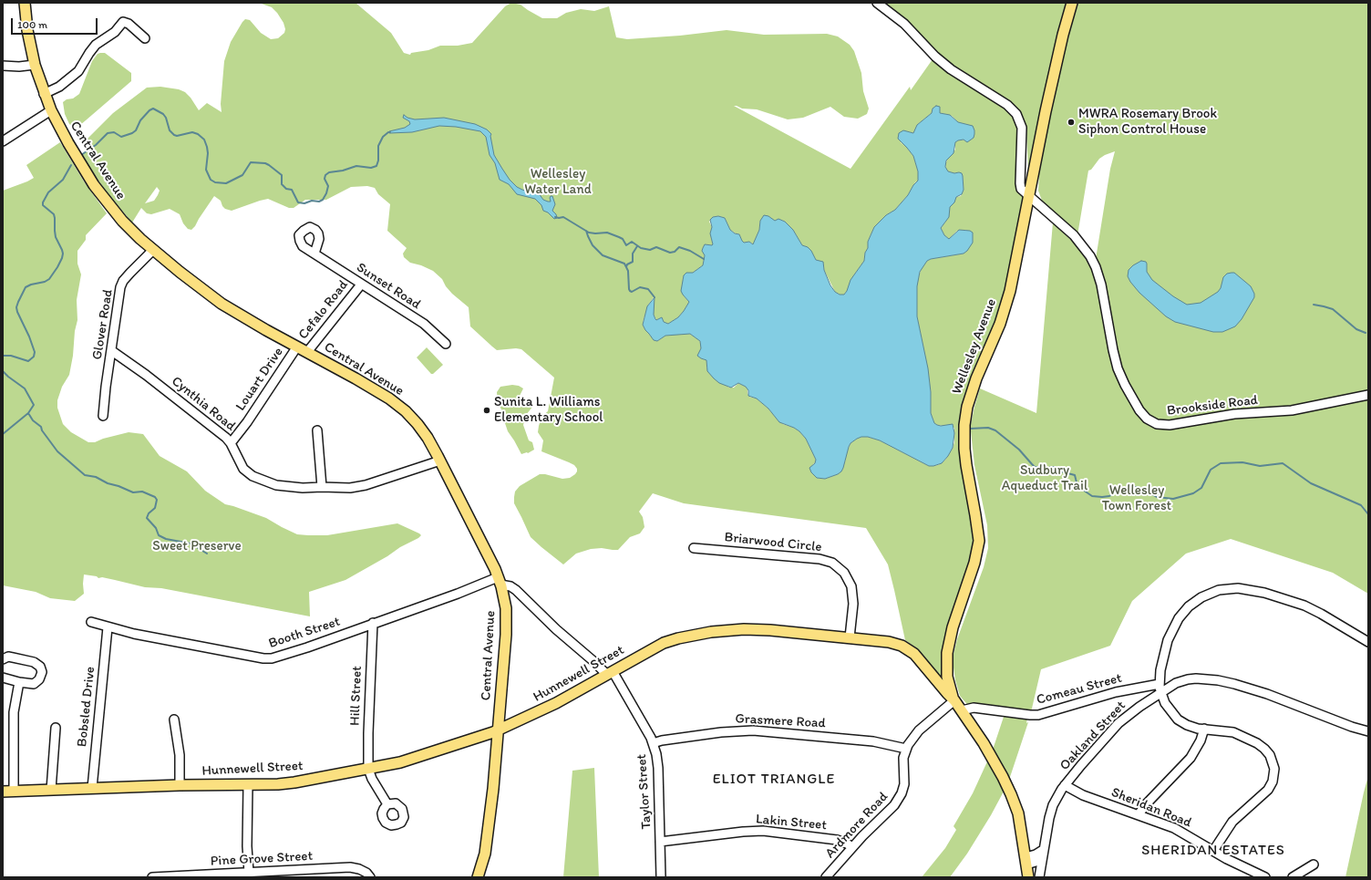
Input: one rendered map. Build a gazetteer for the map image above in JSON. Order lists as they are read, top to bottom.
{
  "streets": {
    "main road": ["Central Avenue", "Wellesley Avenue", "Hunnewell Street"],
    "street": [
      "Sunset Road",
      "Cefalo Road",
      "Glover Road",
      "Louart Drive",
      "Cynthia Road",
      "Brookside Road",
      "Briarwood Circle",
      "Booth Street",
      "Comeau Street",
      "Hill Street",
      "Bobsled Drive",
      "Grasmere Road",
      "Oakland Street",
      "Taylor Street",
      "Sheridan Road",
      "Lakin Street",
      "Ardmore Road",
      "Pine Grove Street"
    ]
  },
  "crossings": [
    ["Central Avenue", "Cefalo Road"],
    ["Central Avenue", "Glover Road"],
    ["Central Avenue", "Louart Drive"],
    ["Central Avenue", "Cynthia Road"],
    ["Central Avenue", "Booth Street"],
    ["Central Avenue", "Hunnewell Street"],
    ["Central Avenue", "Taylor Street"],
    ["Sunset Road", "Cefalo Road"],
    ["Glover Road", "Cynthia Road"],
    ["Wellesley Avenue", "Brookside Road"],
    ["Wellesley Avenue", "Hunnewell Street"],
    ["Wellesley Avenue", "Ardmore Road"],
    ["Louart Drive", "Cynthia Road"],
    ["Briarwood Circle", "Hunnewell Street"],
    ["Booth Street", "Hill Street"],
    ["Booth Street", "Bobsled Drive"],
    ["Booth Street", "Taylor Street"],
    ["Hunnewell Street", "Comeau Street"],
    ["Hunnewell Street", "Hill Street"],
    ["Hunnewell Street", "Bobsled Drive"],
    ["Hunnewell Street", "Taylor Street"],
    ["Hunnewell Street", "Ardmore Road"],
    ["Comeau Street", "Oakland Street"],
    ["Grasmere Road", "Taylor Street"],
    ["Grasmere Road", "Ardmore Road"],
    ["Oakland Street", "Sheridan Road"],
    ["Taylor Street", "Lakin Street"],
    ["Lakin Street", "Ardmore Road"]
  ],
  "districts": ["ELIOT TRIANGLE", "SHERIDAN ESTATES"],
  "parks": [
    "Wellesley Water Land",
    "Sudbury Aqueduct Trail",
    "Wellesley Town Forest",
    "Sweet Preserve"
  ],
  "places": ["MWRA Rosemary Brook Siphon Control House", "Sunita L. Williams Elementary School"],
  "scale_bar": "100 m"
}
